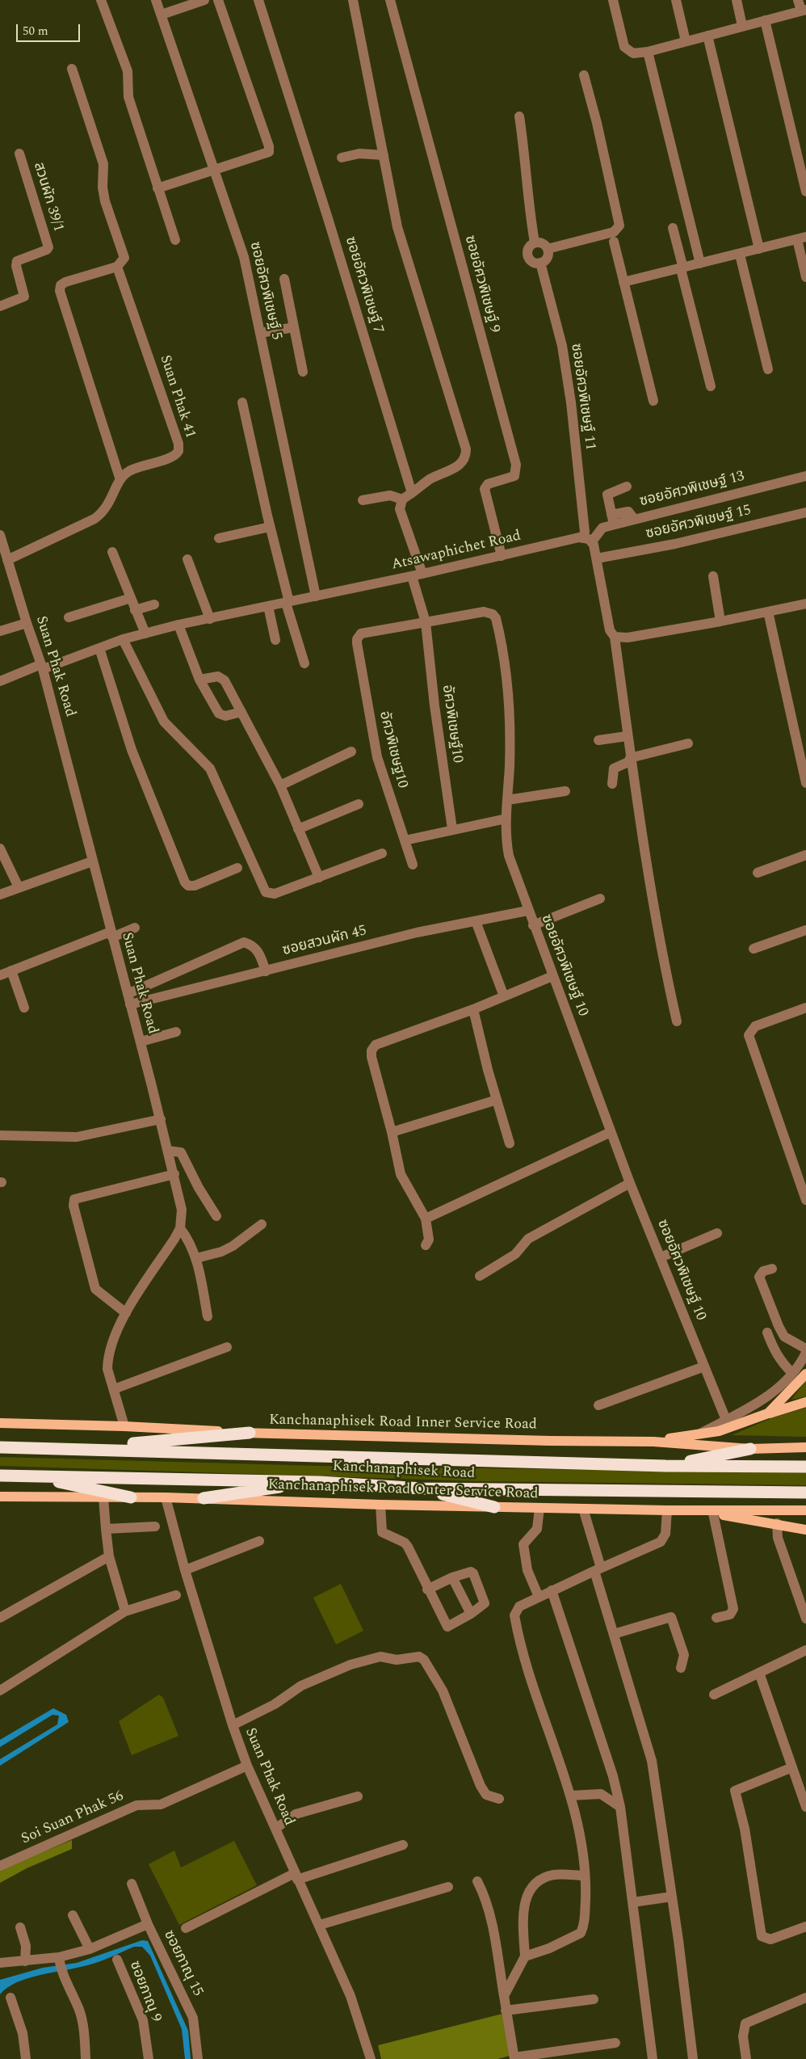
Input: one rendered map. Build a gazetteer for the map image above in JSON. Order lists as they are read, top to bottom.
{
  "streets": {
    "highway": ["Kanchanaphisek Road"],
    "main road": ["Kanchanaphisek Road Inner Service Road", "Kanchanaphisek Road Outer Service Road"],
    "street": [
      "สวนผัก 39/1",
      "ซอยอัศวพิเชษฐ์ 9",
      "ซอยอัศวพิเชษฐ์ 7",
      "ซอยอัศวพิเชษฐ์ 5",
      "Suan Phak 41",
      "ซอยอัศวพิเชษฐ์ 11",
      "ซอยอัศวพิเชษฐ์ 13",
      "ซอยอัศวพิเชษฐ์ 15",
      "Atsawaphichet Road",
      "Suan Phak Road",
      "อัศวพิเชษฐ์10",
      "อัศวพิเชษฐ10",
      "ซอยสวนผัก 45",
      "ซอยอัศวพิเชษฐ์ 10",
      "Soi Suan Phak 56",
      "ซอยภาณุ 15",
      "ซอยภาณุ 9"
    ]
  },
  "crossings": [
    ["ซอยอัศวพิเชษฐ์ 9", "Atsawaphichet Road"],
    ["ซอยอัศวพิเชษฐ์ 5", "Atsawaphichet Road"],
    ["ซอยอัศวพิเชษฐ์ 11", "ซอยอัศวพิเชษฐ์ 13"],
    ["ซอยอัศวพิเชษฐ์ 11", "Atsawaphichet Road"],
    ["ซอยอัศวพิเชษฐ์ 13", "Atsawaphichet Road"],
    ["Atsawaphichet Road", "Suan Phak Road"],
    ["Suan Phak Road", "ซอยสวนผัก 45"],
    ["Suan Phak Road", "Kanchanaphisek Road Inner Service Road"],
    ["Suan Phak Road", "Kanchanaphisek Road Outer Service Road"],
    ["Suan Phak Road", "Soi Suan Phak 56"],
    ["อัศวพิเชษฐ์10", "อัศวพิเชษฐ10"],
    ["อัศวพิเชษฐ์10", "ซอยอัศวพิเชษฐ์ 10"],
    ["อัศวพิเชษฐ10", "ซอยอัศวพิเชษฐ์ 10"],
    ["ซอยสวนผัก 45", "ซอยอัศวพิเชษฐ์ 10"]
  ],
  "scale_bar": "50 m"
}
